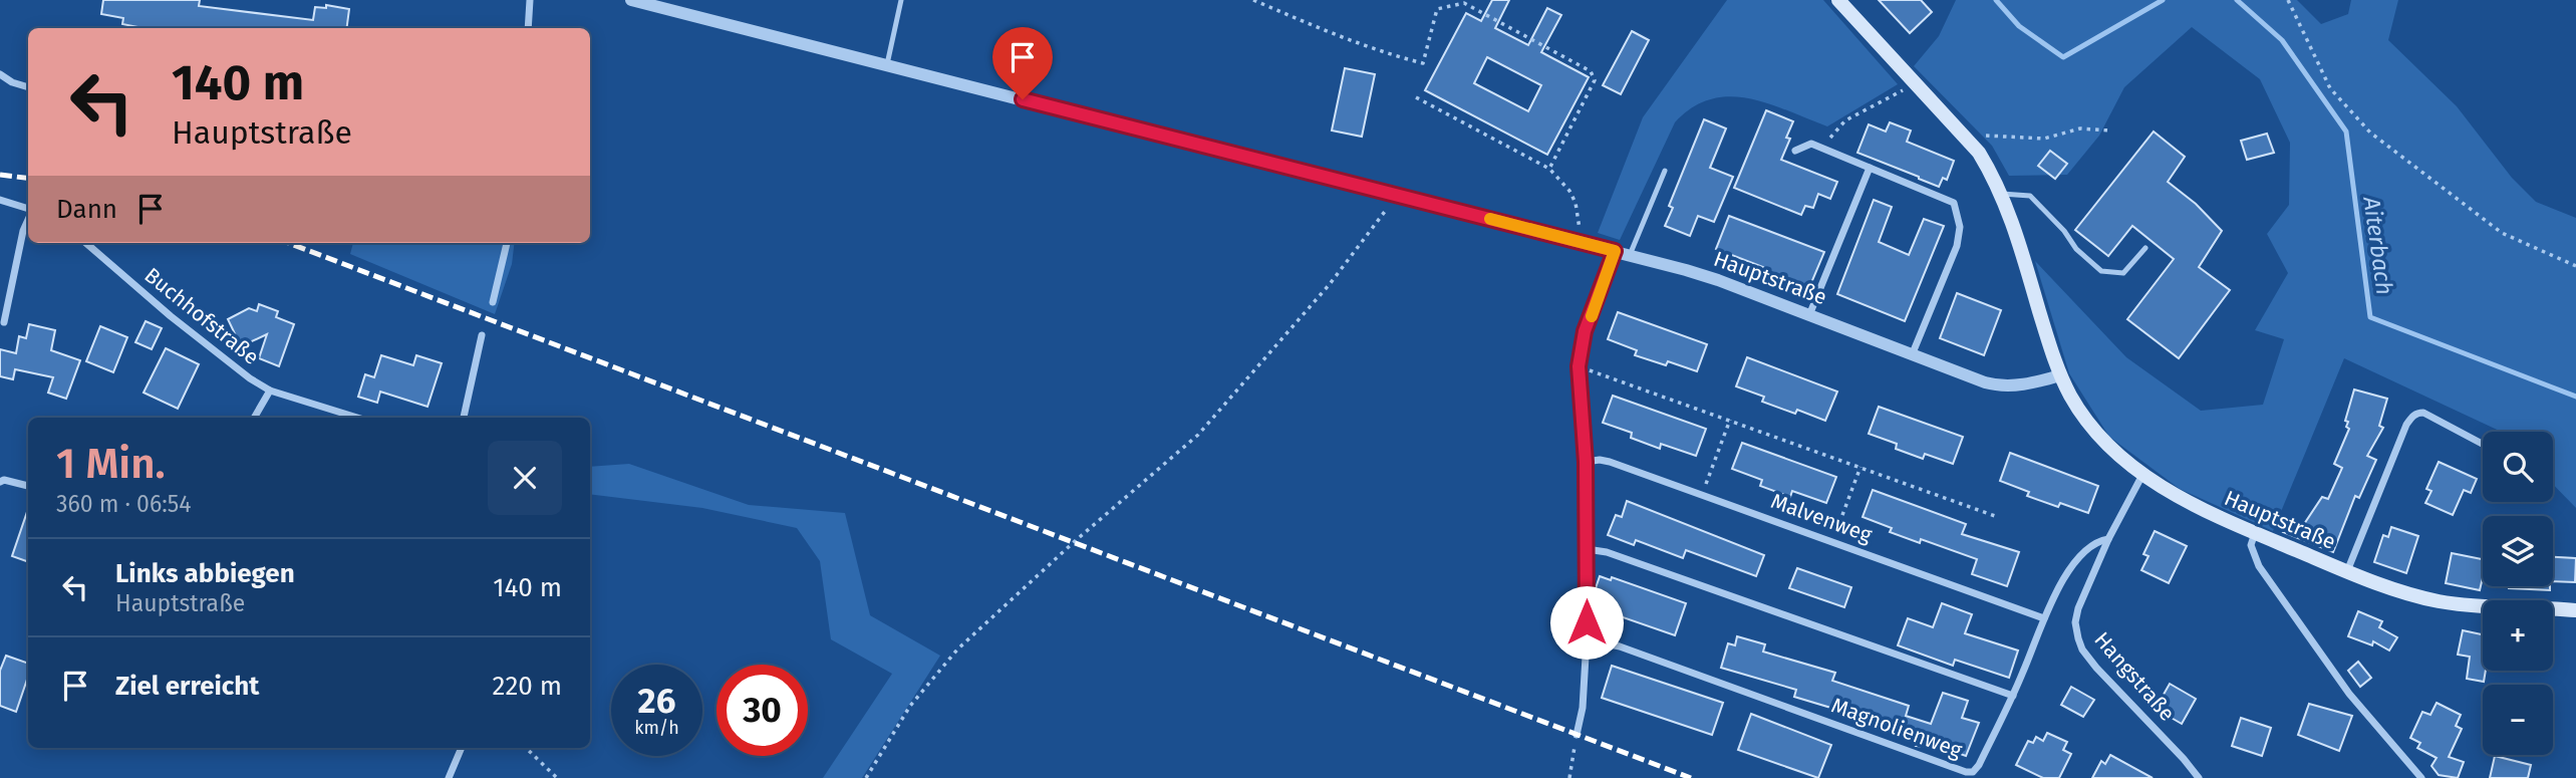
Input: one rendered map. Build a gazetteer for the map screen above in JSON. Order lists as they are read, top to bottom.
{
  "streets": {
    "main road": ["Hauptstraße"],
    "street": [
      "Buchhofstraße",
      "Malvenweg",
      "Hangstraße",
      "Magnolienweg"
    ]
  },
  "crossings": [
    ["Hauptstraße", "Hangstraße"],
    ["Malvenweg", "Magnolienweg"],
    ["Hangstraße", "Magnolienweg"]
  ],
  "water": ["Aiterbach"],
  "page": {
    "turn": ["140 m", "Hauptstraße"],
    "then": "Dann",
    "heading": ["1 Min.", "360 m · 06:54"],
    "map_buttons": ["+", "−"],
    "list": [
      {
        "name": "Links abbiegen",
        "note": "Hauptstraße",
        "value": "140 m"
      },
      {
        "name": "Ziel erreicht",
        "value": "220 m"
      }
    ],
    "speed": "26 km/h",
    "limit": "30"
  }
}
